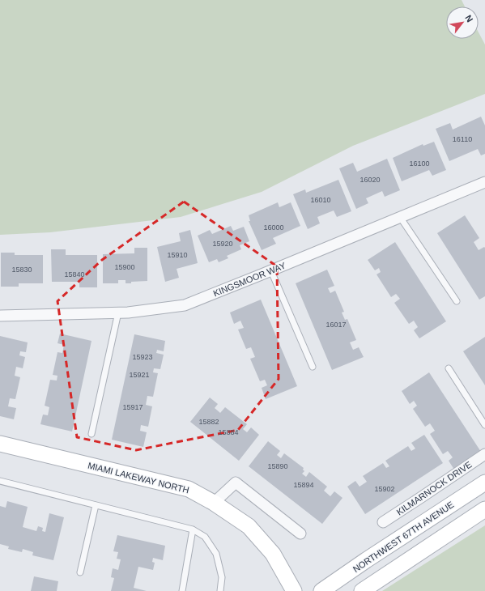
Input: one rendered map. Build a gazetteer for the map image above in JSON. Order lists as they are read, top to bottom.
{
  "streets": {
    "street": [
      "KINGSMOOR WAY",
      "MIAMI LAKEWAY NORTH",
      "KILMARNOCK DRIVE",
      "NORTHWEST 67TH AVENUE"
    ]
  },
  "house_numbers": [
    "16110",
    "16100",
    "16020",
    "16010",
    "16000",
    "15920",
    "15910",
    "15900",
    "15830",
    "15840",
    "16017",
    "15923",
    "15921",
    "15917",
    "15882",
    "15884",
    "15890",
    "15894",
    "15902"
  ],
  "north": "top right"
}
